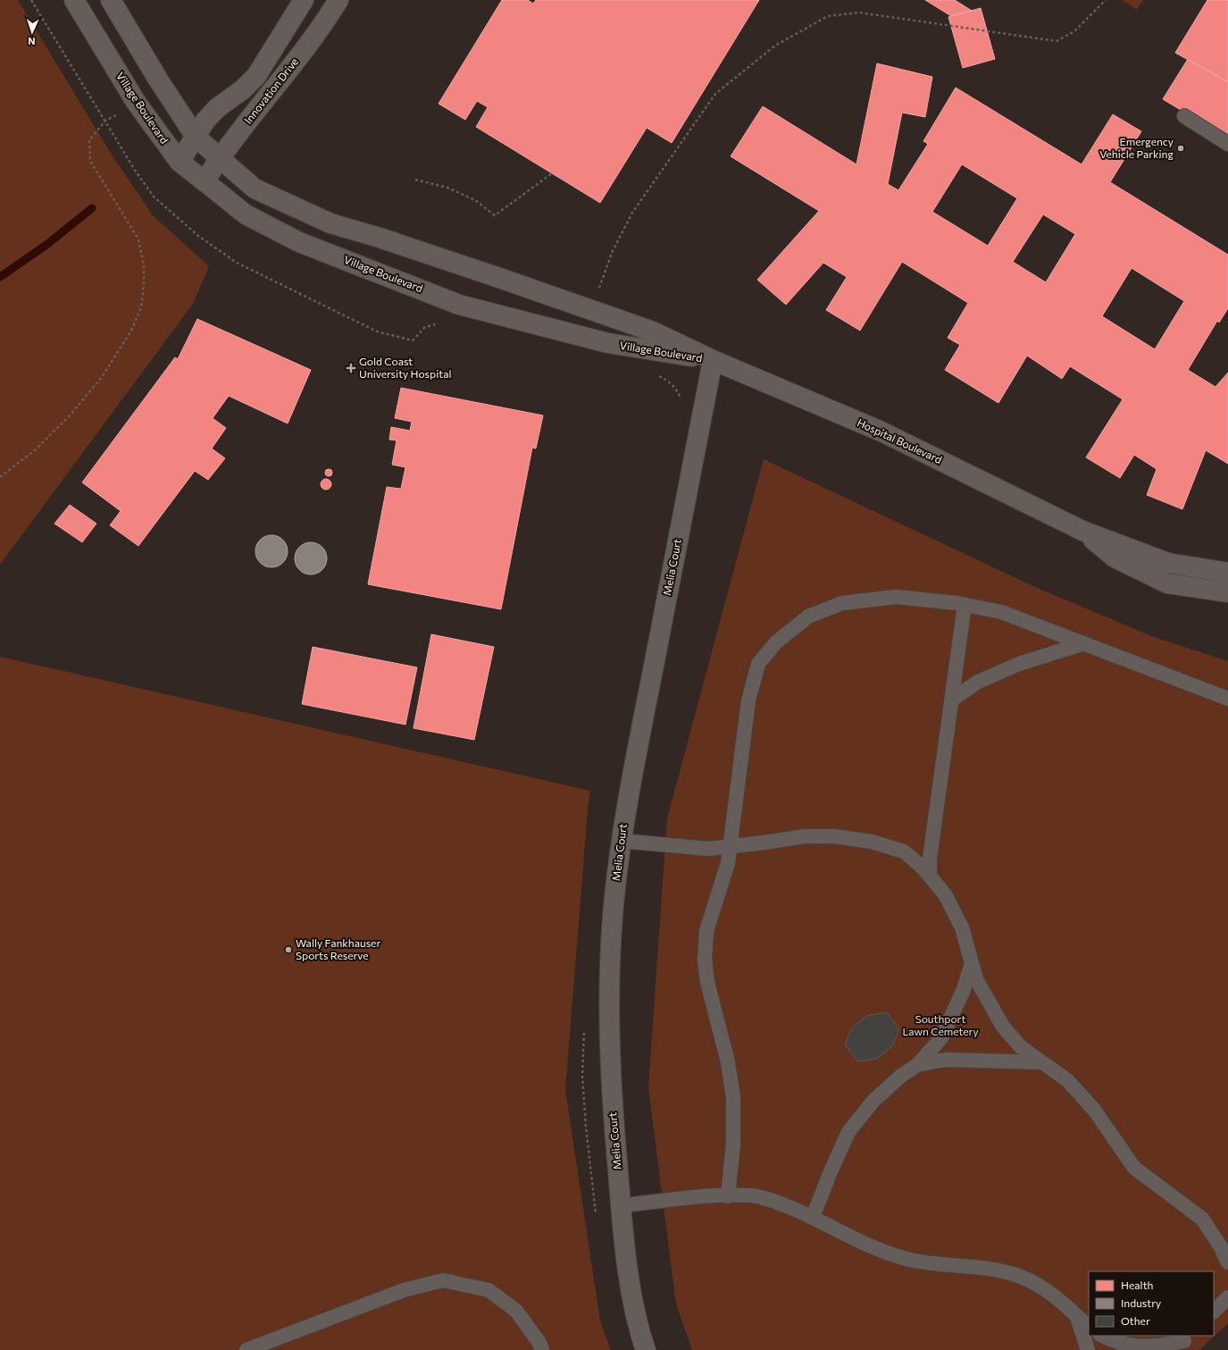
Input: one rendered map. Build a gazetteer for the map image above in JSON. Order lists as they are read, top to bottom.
{
  "streets": {
    "street": [
      "Innovation Drive",
      "Village Boulevard",
      "Hospital Boulevard",
      "Melia Court"
    ]
  },
  "crossings": [
    ["Innovation Drive", "Village Boulevard"],
    ["Village Boulevard", "Hospital Boulevard"],
    ["Village Boulevard", "Melia Court"],
    ["Hospital Boulevard", "Melia Court"]
  ],
  "parks": ["Southport Lawn Cemetery"],
  "places": {
    "other": ["Emergency Vehicle Parking", "Wally Fankhauser Sports Reserve"],
    "health": ["Gold Coast University Hospital"]
  },
  "legend": ["Health", "Industry", "Other"],
  "north": "bottom"
}
